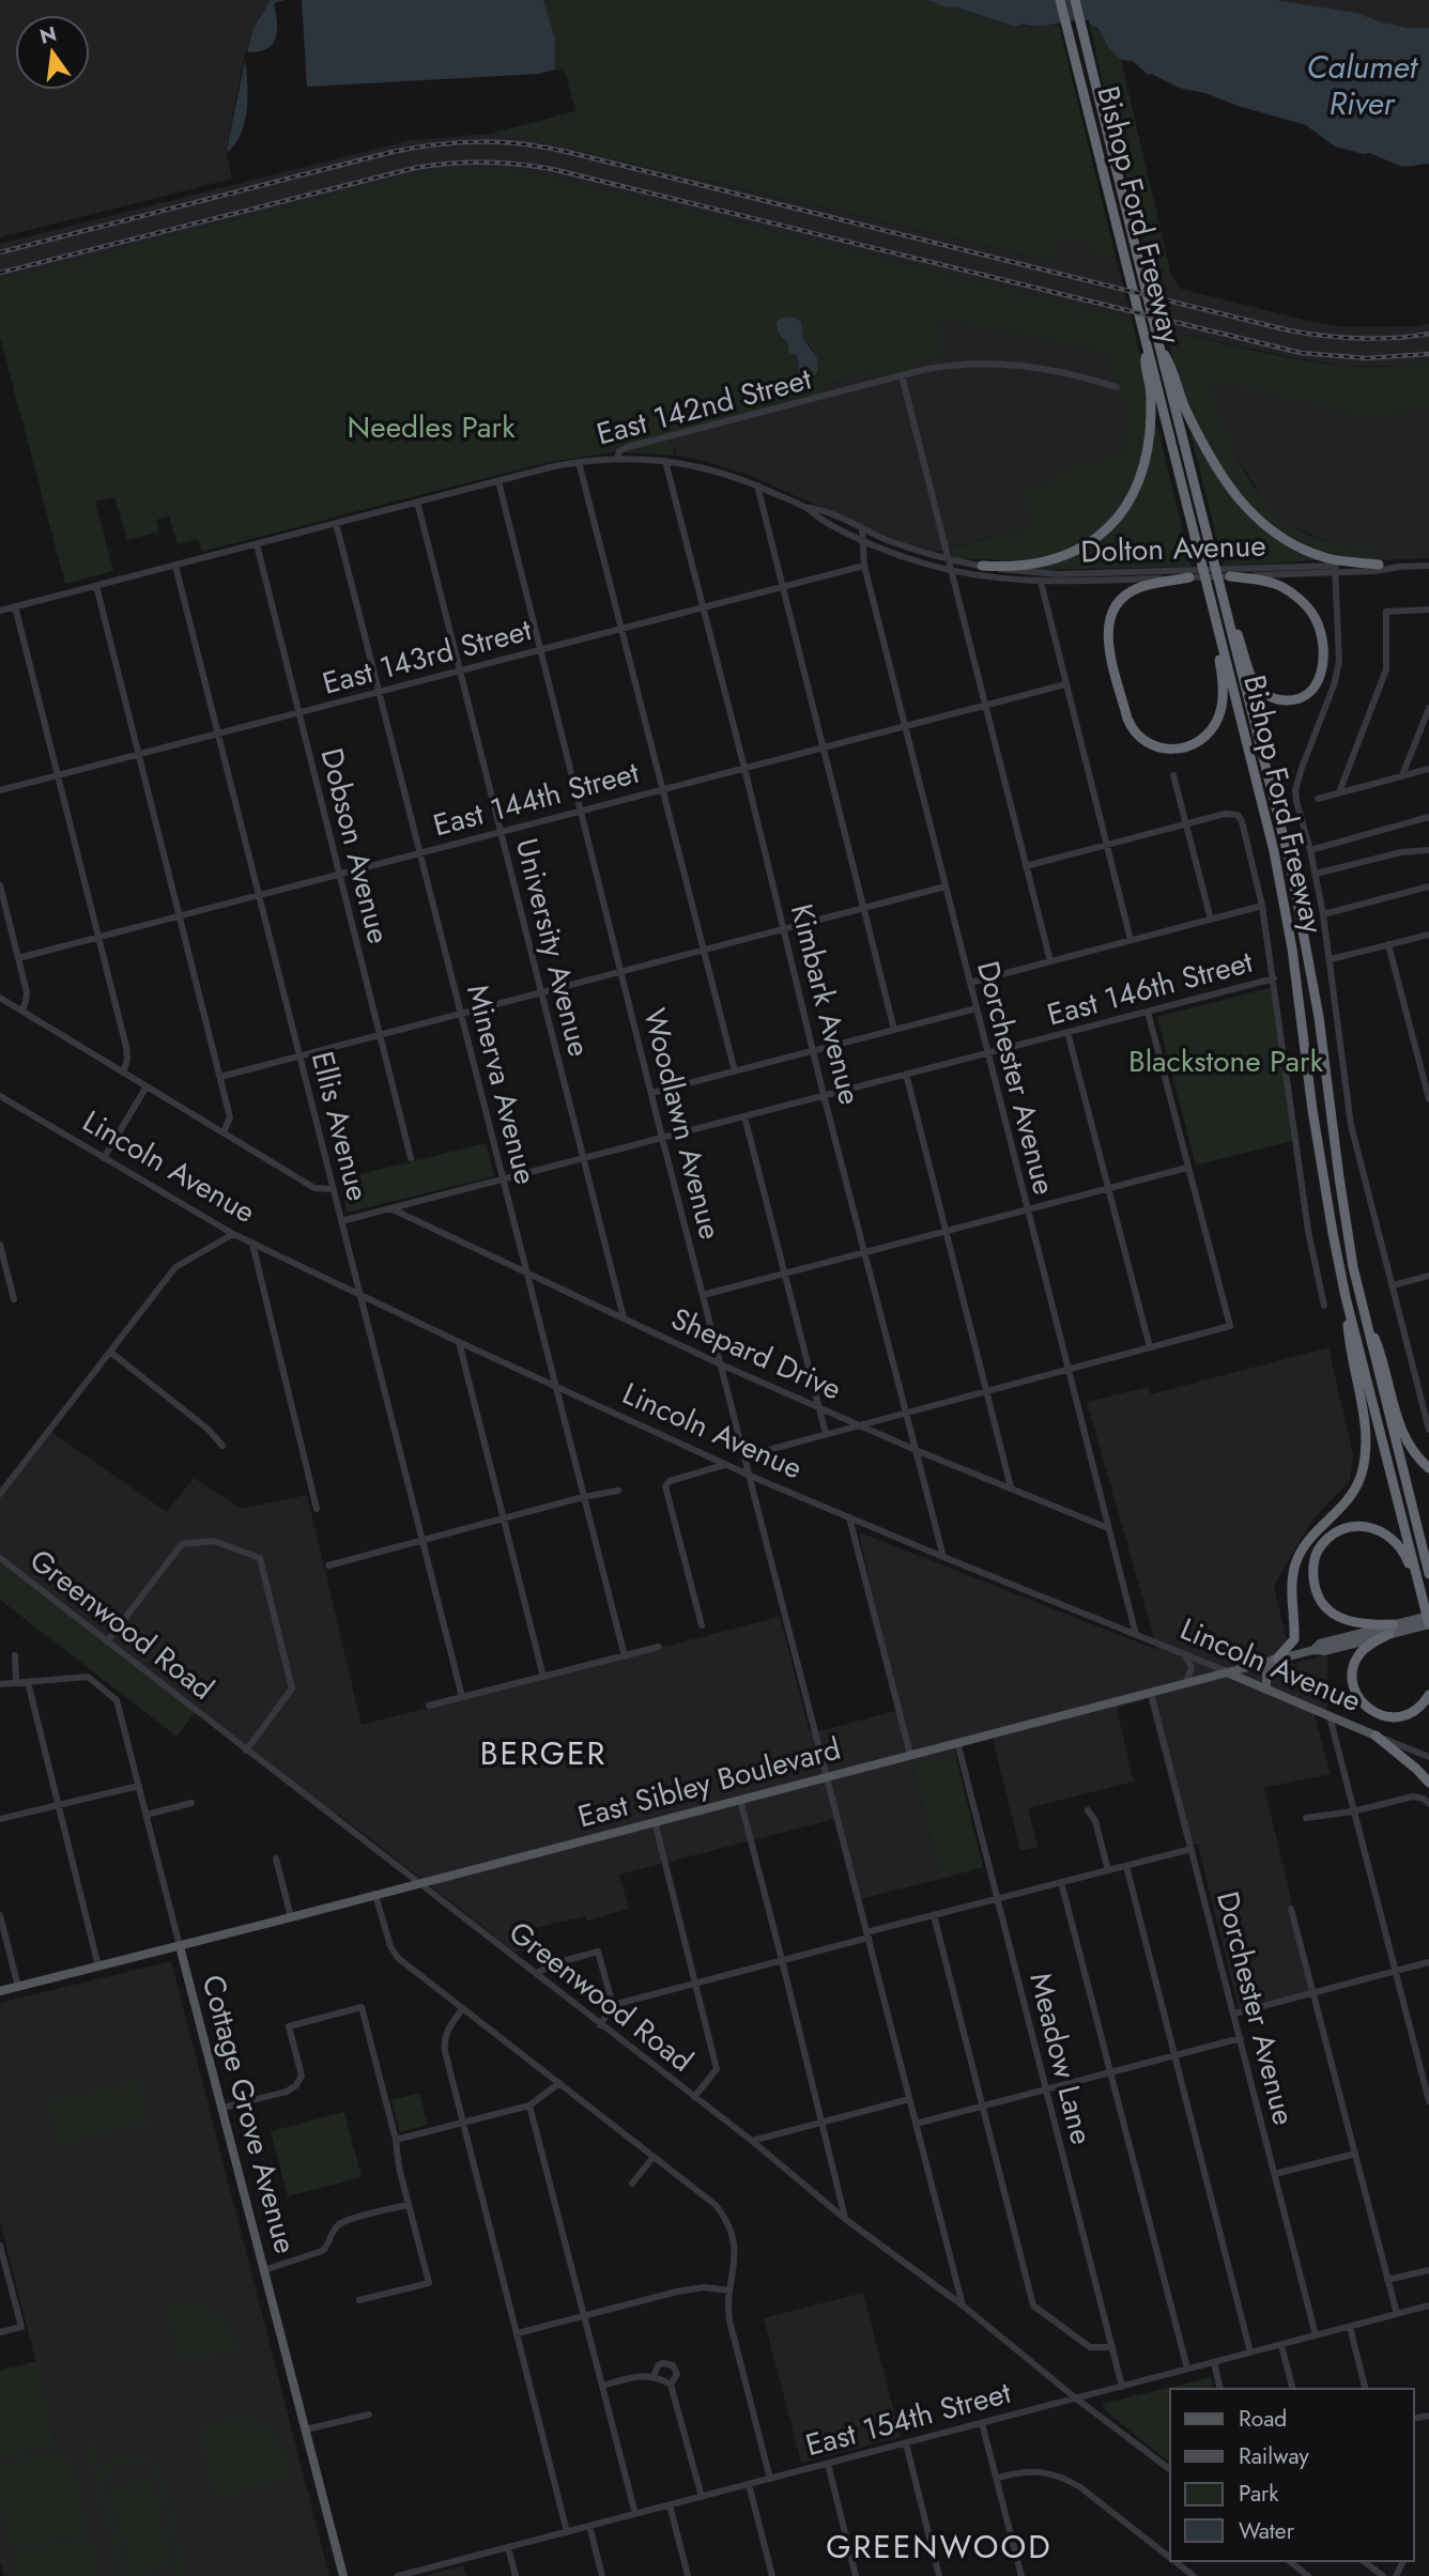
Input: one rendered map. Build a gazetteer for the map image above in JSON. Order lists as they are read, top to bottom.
{
  "streets": {
    "highway": ["Bishop Ford Freeway"],
    "main road": ["Lincoln Avenue", "East Sibley Boulevard", "Cottage Grove Avenue"],
    "street": [
      "East 142nd Street",
      "Dolton Avenue",
      "East 143rd Street",
      "East 144th Street",
      "Dobson Avenue",
      "University Avenue",
      "East 146th Street",
      "Kimbark Avenue",
      "Dorchester Avenue",
      "Minerva Avenue",
      "Woodlawn Avenue",
      "Ellis Avenue",
      "Shepard Drive",
      "Greenwood Road",
      "Meadow Lane",
      "East 154th Street"
    ]
  },
  "crossings": [
    ["Bishop Ford Freeway", "East Sibley Boulevard"],
    ["East 142nd Street", "Dobson Avenue"],
    ["East 142nd Street", "University Avenue"],
    ["East 142nd Street", "Minerva Avenue"],
    ["East 142nd Street", "Woodlawn Avenue"],
    ["East 142nd Street", "Ellis Avenue"],
    ["East 143rd Street", "Dobson Avenue"],
    ["East 143rd Street", "University Avenue"],
    ["East 143rd Street", "Kimbark Avenue"],
    ["East 143rd Street", "Dorchester Avenue"],
    ["East 143rd Street", "Minerva Avenue"],
    ["East 143rd Street", "Woodlawn Avenue"],
    ["East 143rd Street", "Ellis Avenue"],
    ["East 144th Street", "Dobson Avenue"],
    ["East 144th Street", "University Avenue"],
    ["East 144th Street", "Kimbark Avenue"],
    ["East 144th Street", "Dorchester Avenue"],
    ["East 144th Street", "Minerva Avenue"],
    ["East 144th Street", "Woodlawn Avenue"],
    ["East 144th Street", "Ellis Avenue"],
    ["University Avenue", "East 146th Street"],
    ["University Avenue", "Shepard Drive"],
    ["East 146th Street", "Kimbark Avenue"],
    ["East 146th Street", "Dorchester Avenue"],
    ["East 146th Street", "Minerva Avenue"],
    ["East 146th Street", "Woodlawn Avenue"],
    ["East 146th Street", "Ellis Avenue"],
    ["East 146th Street", "Shepard Drive"],
    ["Kimbark Avenue", "Lincoln Avenue"],
    ["Kimbark Avenue", "Shepard Drive"],
    ["Dorchester Avenue", "Lincoln Avenue"],
    ["Dorchester Avenue", "Shepard Drive"],
    ["Dorchester Avenue", "East Sibley Boulevard"],
    ["Dorchester Avenue", "East 154th Street"],
    ["Minerva Avenue", "Lincoln Avenue"],
    ["Minerva Avenue", "Shepard Drive"],
    ["Woodlawn Avenue", "Lincoln Avenue"],
    ["Woodlawn Avenue", "Shepard Drive"],
    ["Woodlawn Avenue", "Greenwood Road"],
    ["Woodlawn Avenue", "East Sibley Boulevard"],
    ["Ellis Avenue", "Lincoln Avenue"],
    ["Lincoln Avenue", "East Sibley Boulevard"],
    ["Greenwood Road", "East Sibley Boulevard"],
    ["Greenwood Road", "East 154th Street"],
    ["East Sibley Boulevard", "Meadow Lane"],
    ["East Sibley Boulevard", "Cottage Grove Avenue"],
    ["Meadow Lane", "East 154th Street"]
  ],
  "districts": ["BERGER", "GREENWOOD"],
  "water": ["Calumet River"],
  "parks": ["Needles Park", "Blackstone Park"],
  "legend": [
    "Road",
    "Railway",
    "Park",
    "Water"
  ],
  "north": "top"
}
